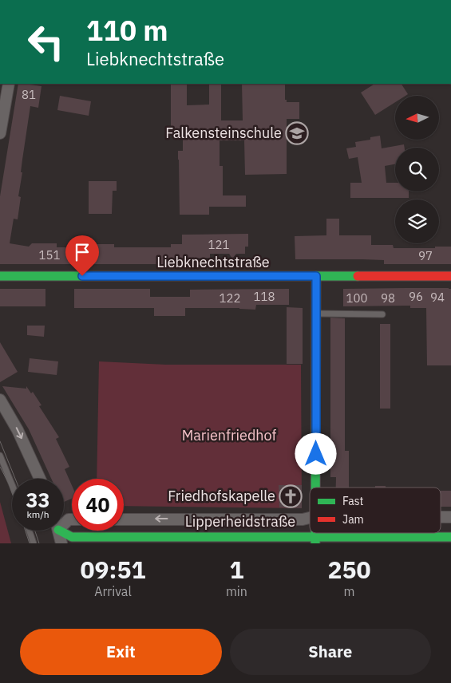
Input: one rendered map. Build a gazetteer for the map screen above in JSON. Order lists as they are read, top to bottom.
{
  "streets": {
    "street": ["Liebknechtstraße", "Lipperheidstraße"]
  },
  "parks": ["Marienfriedhof"],
  "places": {
    "school or university": ["Falkensteinschule"],
    "church": ["Friedhofskapelle"]
  },
  "house_numbers": [
    "81",
    "121",
    "151",
    "97",
    "118",
    "96",
    "94",
    "122",
    "100",
    "98"
  ],
  "legend": ["Fast", "Jam"],
  "north": "left",
  "page": {
    "turn": ["110 m", "Liebknechtstraße"],
    "speed": "33 km/h",
    "limit": "40",
    "eta": [
      "09:51",
      "Arrival",
      "1",
      "min",
      "250",
      "m"
    ],
    "buttons": ["Exit", "Share"]
  }
}
